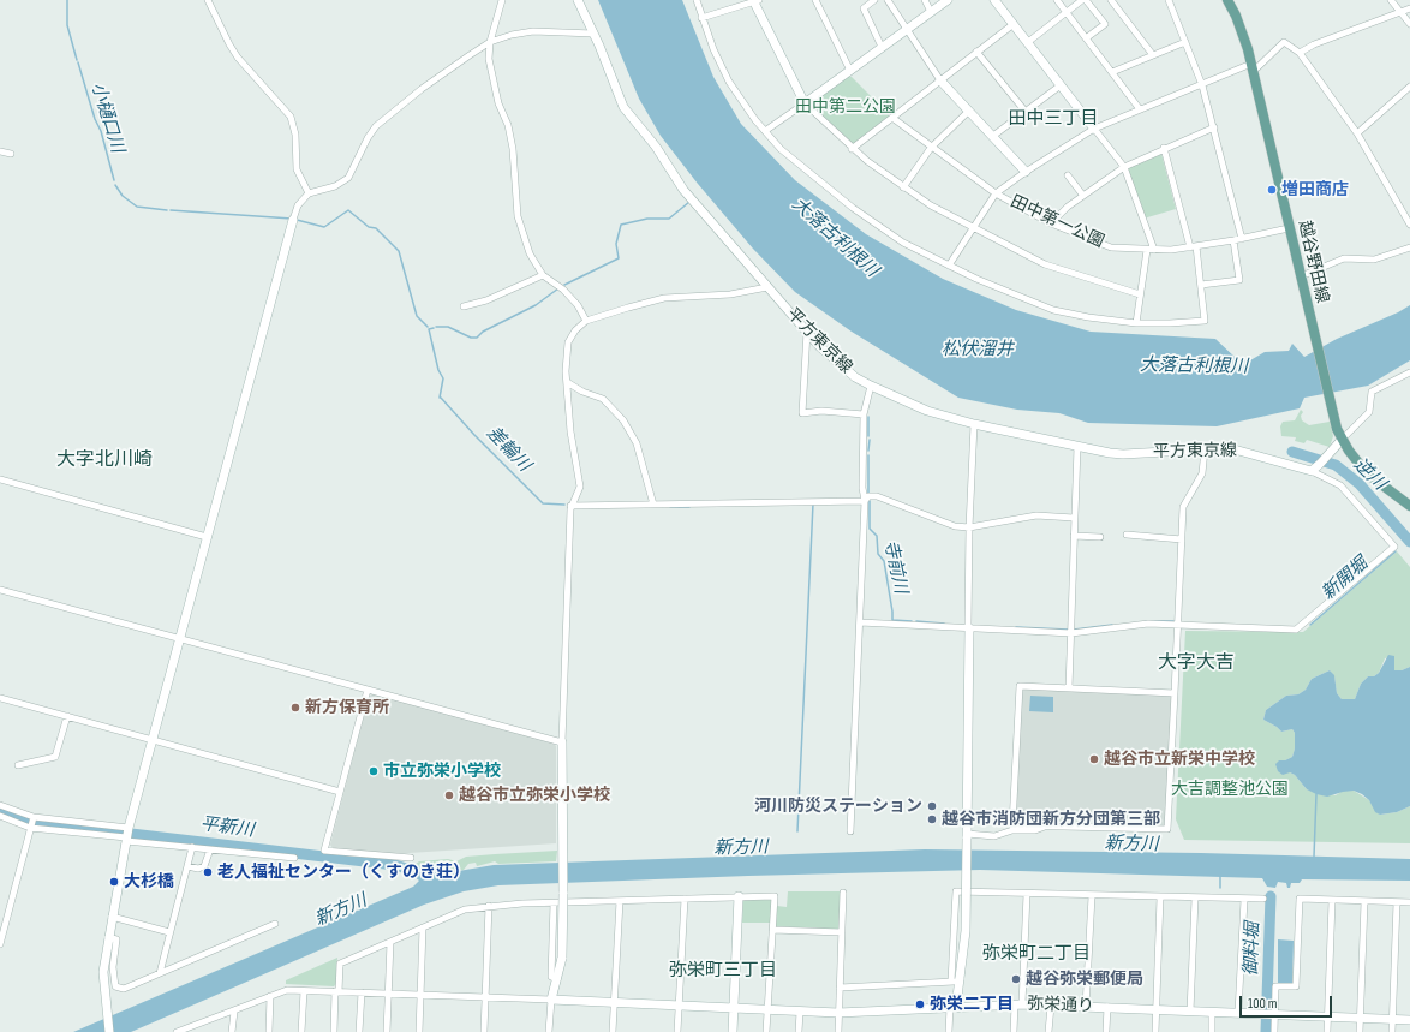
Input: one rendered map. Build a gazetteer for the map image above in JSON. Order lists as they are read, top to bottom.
{
  "streets": {
    "main road": ["越谷野田線"],
    "street": ["田中第一公園", "平方東京線", "弥栄通り"]
  },
  "crossings": [
    ["田中第一公園", "越谷野田線"]
  ],
  "districts": [
    "田中三丁目",
    "大字北川崎",
    "大字大吉",
    "弥栄町二丁目",
    "弥栄町三丁目"
  ],
  "water": [
    "小樋口川",
    "大落古利根川",
    "松伏溜井",
    "差輪川",
    "逆川",
    "寺前川",
    "新開堀",
    "平新川",
    "新方川",
    "御料堀"
  ],
  "parks": ["田中第二公園", "大吉調整池公園"],
  "places": [
    "増田商店",
    "新方保育所",
    "越谷市立新栄中学校",
    "市立弥栄小学校",
    "越谷市立弥栄小学校",
    "河川防災ステーション",
    "越谷市消防団新方分団第三部",
    "老人福祉センター（くすのき荘）",
    "大杉橋",
    "越谷弥栄郵便局",
    "弥栄二丁目"
  ],
  "scale_bar": "100 m"
}
